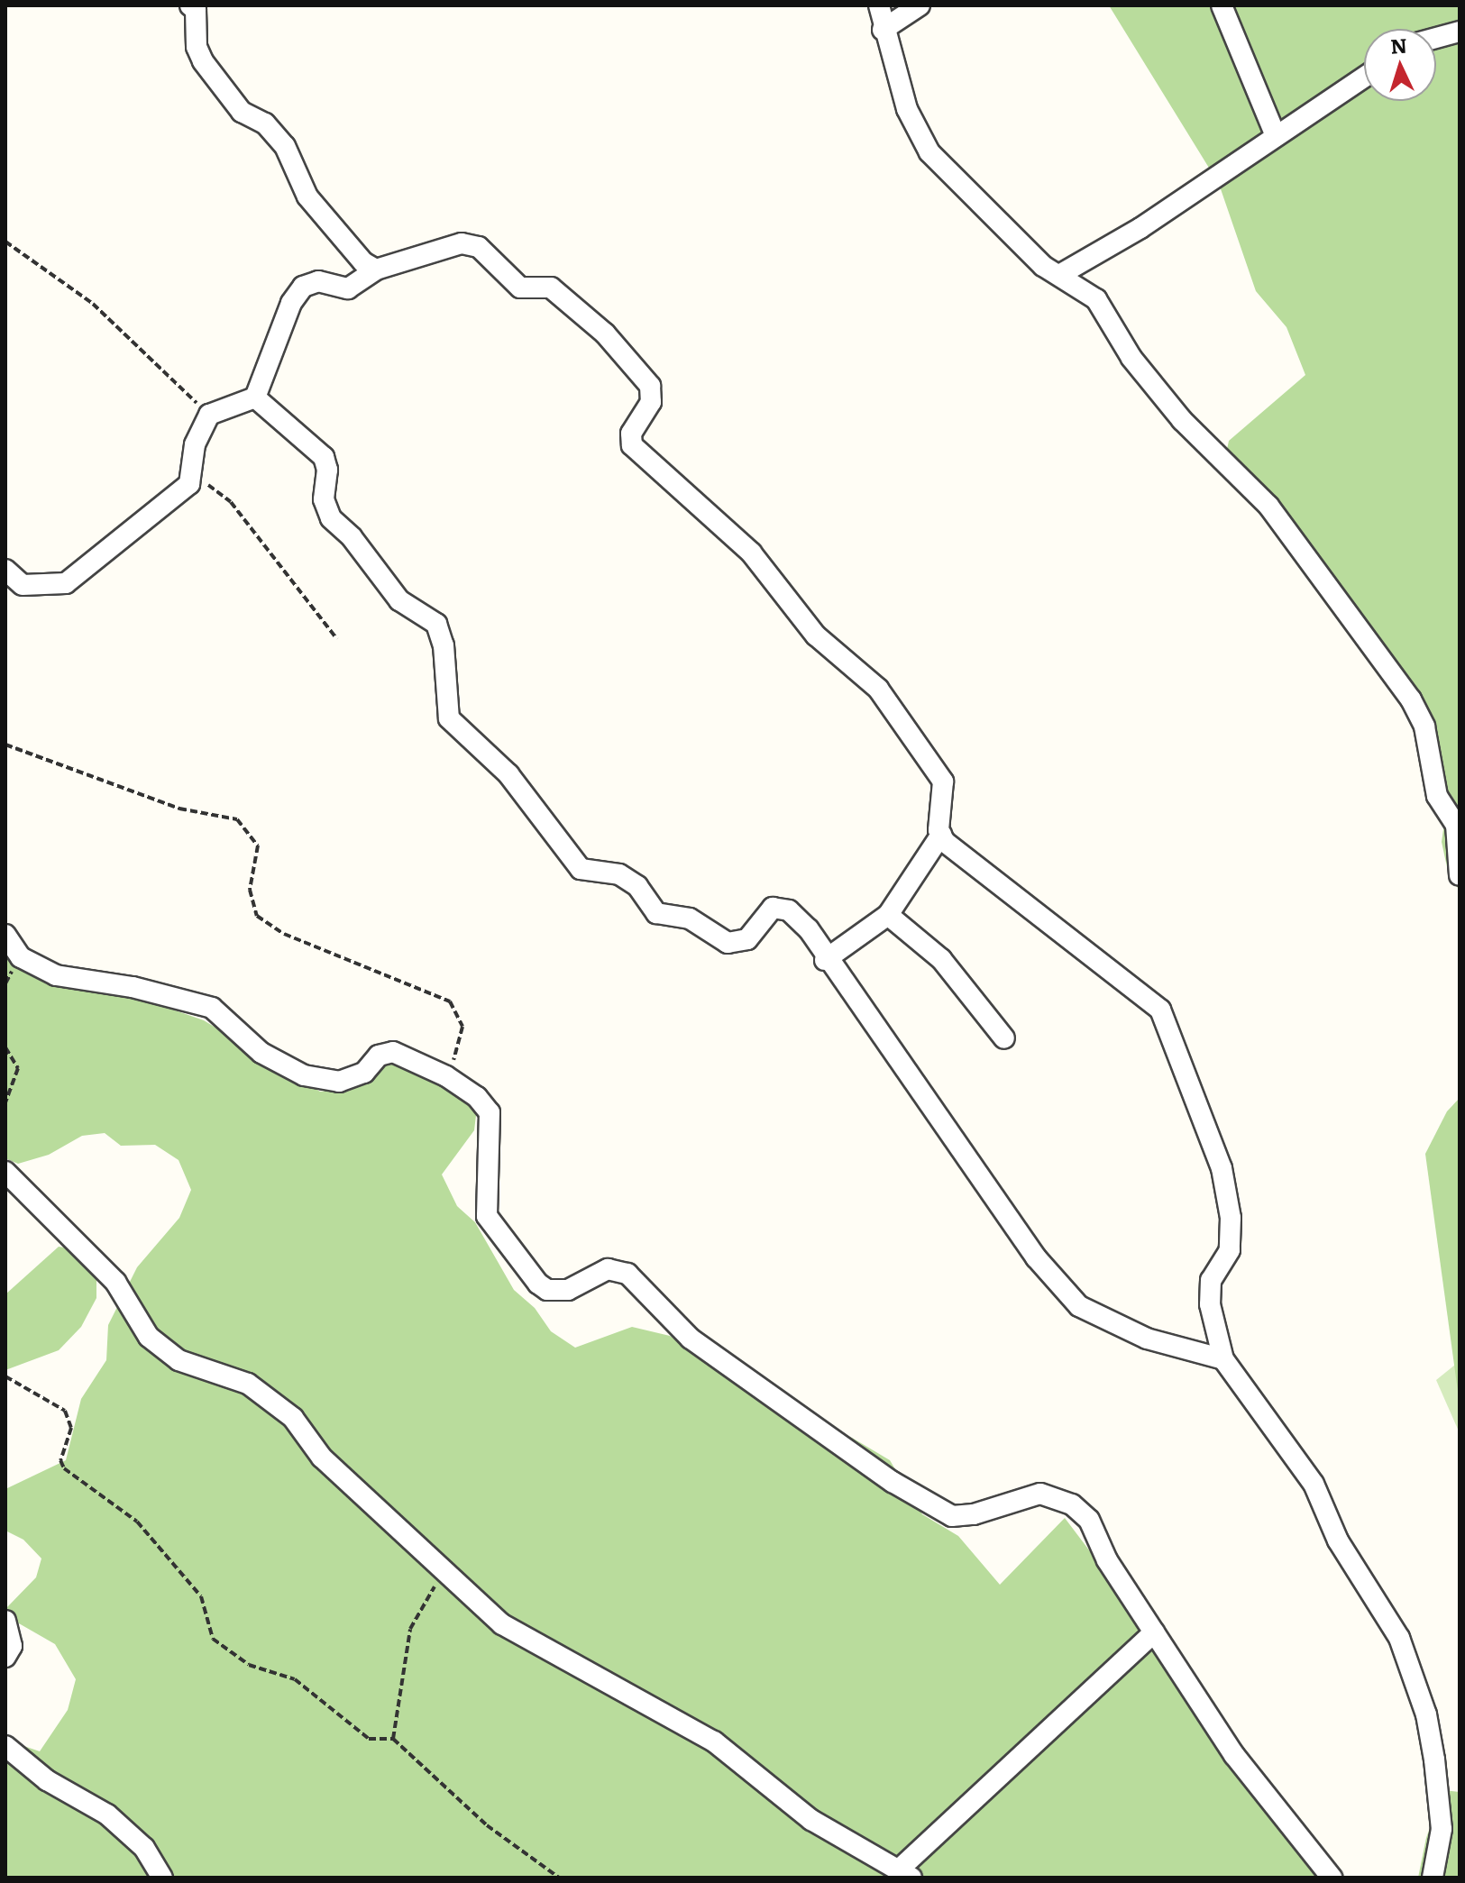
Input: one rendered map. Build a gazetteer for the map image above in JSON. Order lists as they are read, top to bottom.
{
  "north": "top"
}
